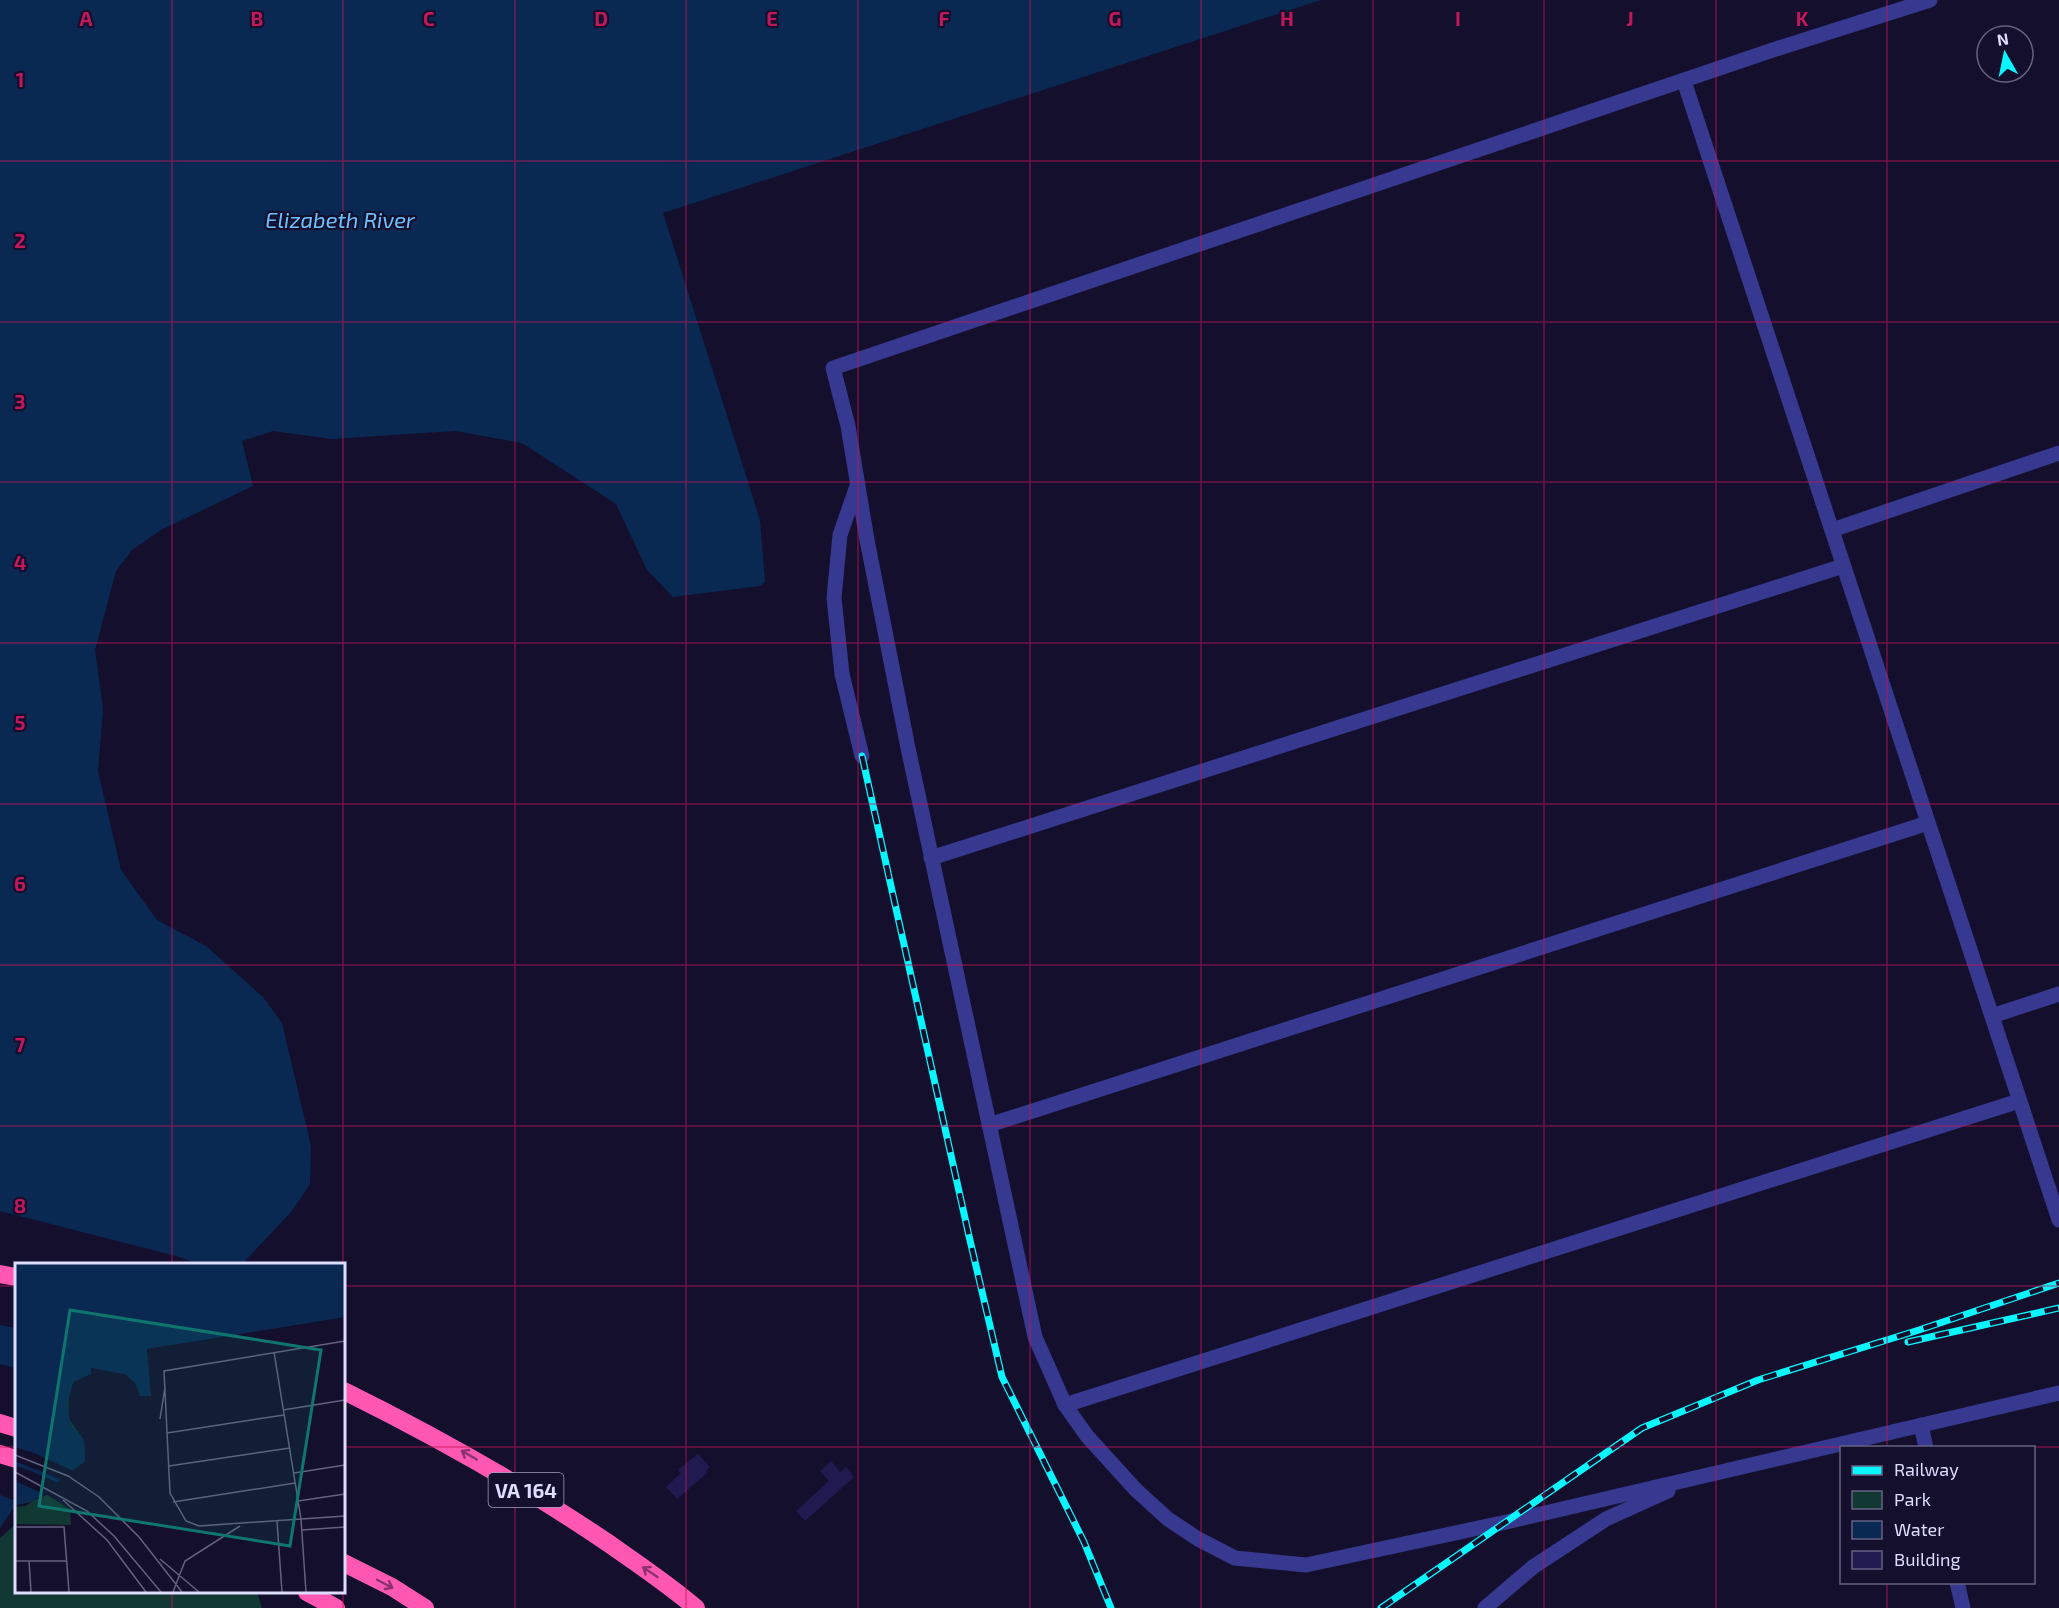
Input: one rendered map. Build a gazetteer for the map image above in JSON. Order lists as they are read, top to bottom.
{
  "streets": {
    "highway": ["VA 164"]
  },
  "water": ["Elizabeth River"],
  "legend": [
    "Railway",
    "Park",
    "Water",
    "Building"
  ],
  "north": "top",
  "grid": {
    "columns": [
      "A",
      "B",
      "C",
      "D",
      "E",
      "F",
      "G",
      "H",
      "I",
      "J",
      "K"
    ],
    "rows": [
      "1",
      "2",
      "3",
      "4",
      "5",
      "6",
      "7",
      "8"
    ]
  }
}
